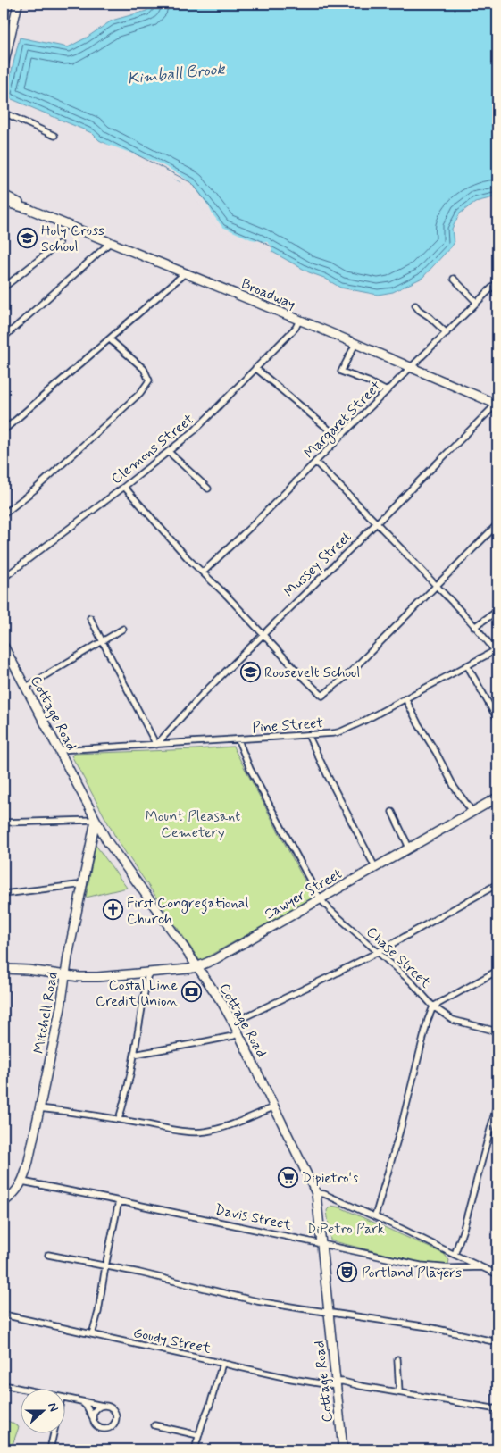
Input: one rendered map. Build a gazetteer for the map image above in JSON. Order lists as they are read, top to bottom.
{
  "streets": {
    "street": [
      "Broadway",
      "Margaret Street",
      "Clemons Street",
      "Mussey Street",
      "Cottage Road",
      "Pine Street",
      "Sawyer Street",
      "Chase Street",
      "Mitchell Road",
      "Davis Street",
      "Goudy Street"
    ]
  },
  "crossings": [
    ["Broadway", "Margaret Street"],
    ["Broadway", "Clemons Street"],
    ["Broadway", "Mussey Street"],
    ["Mussey Street", "Pine Street"],
    ["Cottage Road", "Pine Street"],
    ["Cottage Road", "Sawyer Street"],
    ["Cottage Road", "Mitchell Road"],
    ["Cottage Road", "Davis Street"],
    ["Cottage Road", "Goudy Street"],
    ["Pine Street", "Chase Street"],
    ["Sawyer Street", "Chase Street"],
    ["Sawyer Street", "Mitchell Road"],
    ["Mitchell Road", "Davis Street"]
  ],
  "water": ["Kimball Brook"],
  "parks": ["Mount Pleasant Cemetery", "DiPetro Park"],
  "places": {
    "school or university": ["Holy Cross School", "Roosevelt School"],
    "church": ["First Congregational Church"],
    "bank": ["Costal Line Credit Union"],
    "supermarket": ["Dipietro's"],
    "theatre": ["Portland Players"]
  },
  "north": "right"
}
